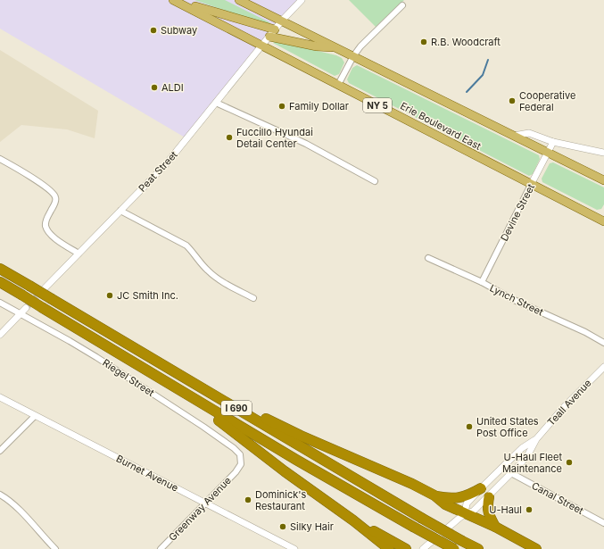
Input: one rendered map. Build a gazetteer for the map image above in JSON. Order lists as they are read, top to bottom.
{
  "streets": {
    "highway": ["I 690"],
    "main road": ["NY 5", "Erie Boulevard East"],
    "street": [
      "Peat Street",
      "Devine Street",
      "Lynch Street",
      "Riegel Street",
      "Teall Avenue",
      "Burnet Avenue",
      "Canal Street",
      "Greenway Avenue"
    ]
  },
  "crossings": [
    ["Erie Boulevard East", "Peat Street"],
    ["Erie Boulevard East", "Devine Street"],
    ["Devine Street", "Lynch Street"],
    ["Riegel Street", "Greenway Avenue"],
    ["Teall Avenue", "Canal Street"],
    ["Burnet Avenue", "Greenway Avenue"]
  ],
  "places": [
    "Subway",
    "R.B. Woodcraft",
    "ALDI",
    "Cooperative Federal",
    "Family Dollar",
    "Fuccillo Hyundai Detail Center",
    "JC Smith Inc.",
    "United States Post Office",
    "U-Haul Fleet Maintenance",
    "Dominick's Restaurant",
    "U-Haul",
    "Silky Hair"
  ]
}
